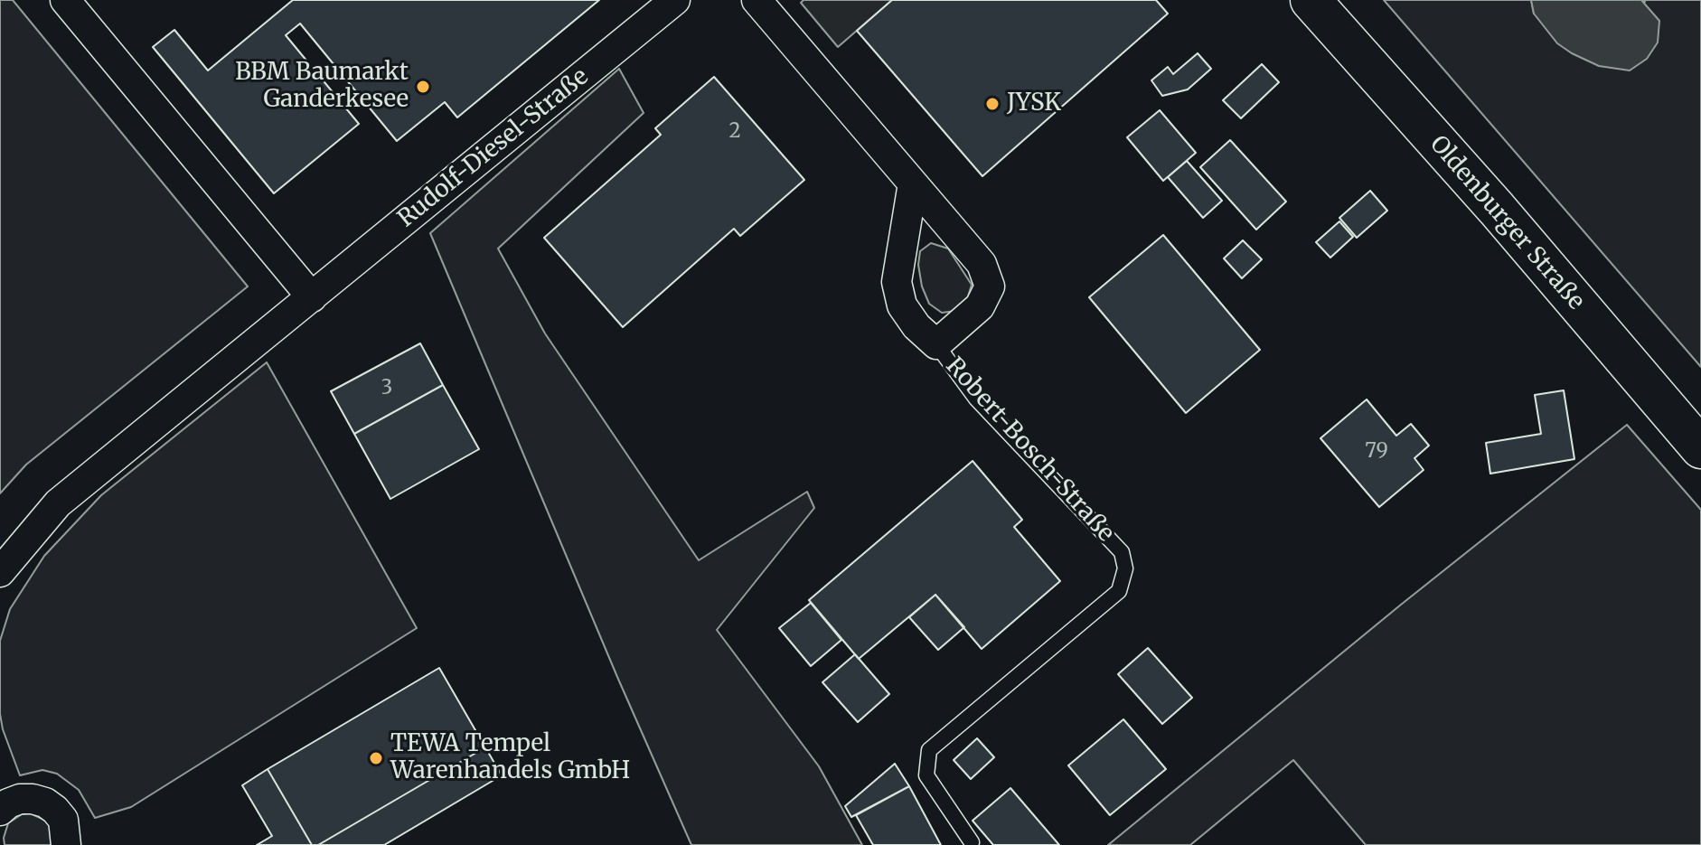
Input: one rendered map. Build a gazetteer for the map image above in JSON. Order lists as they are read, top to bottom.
{
  "streets": {
    "main road": ["Oldenburger Straße"],
    "street": ["Rudolf-Diesel-Straße", "Robert-Bosch-Straße"]
  },
  "places": ["BBM Baumarkt Ganderkesee", "JYSK", "TEWA Tempel Warenhandels GmbH"],
  "house_numbers": ["2", "3", "79"]
}
